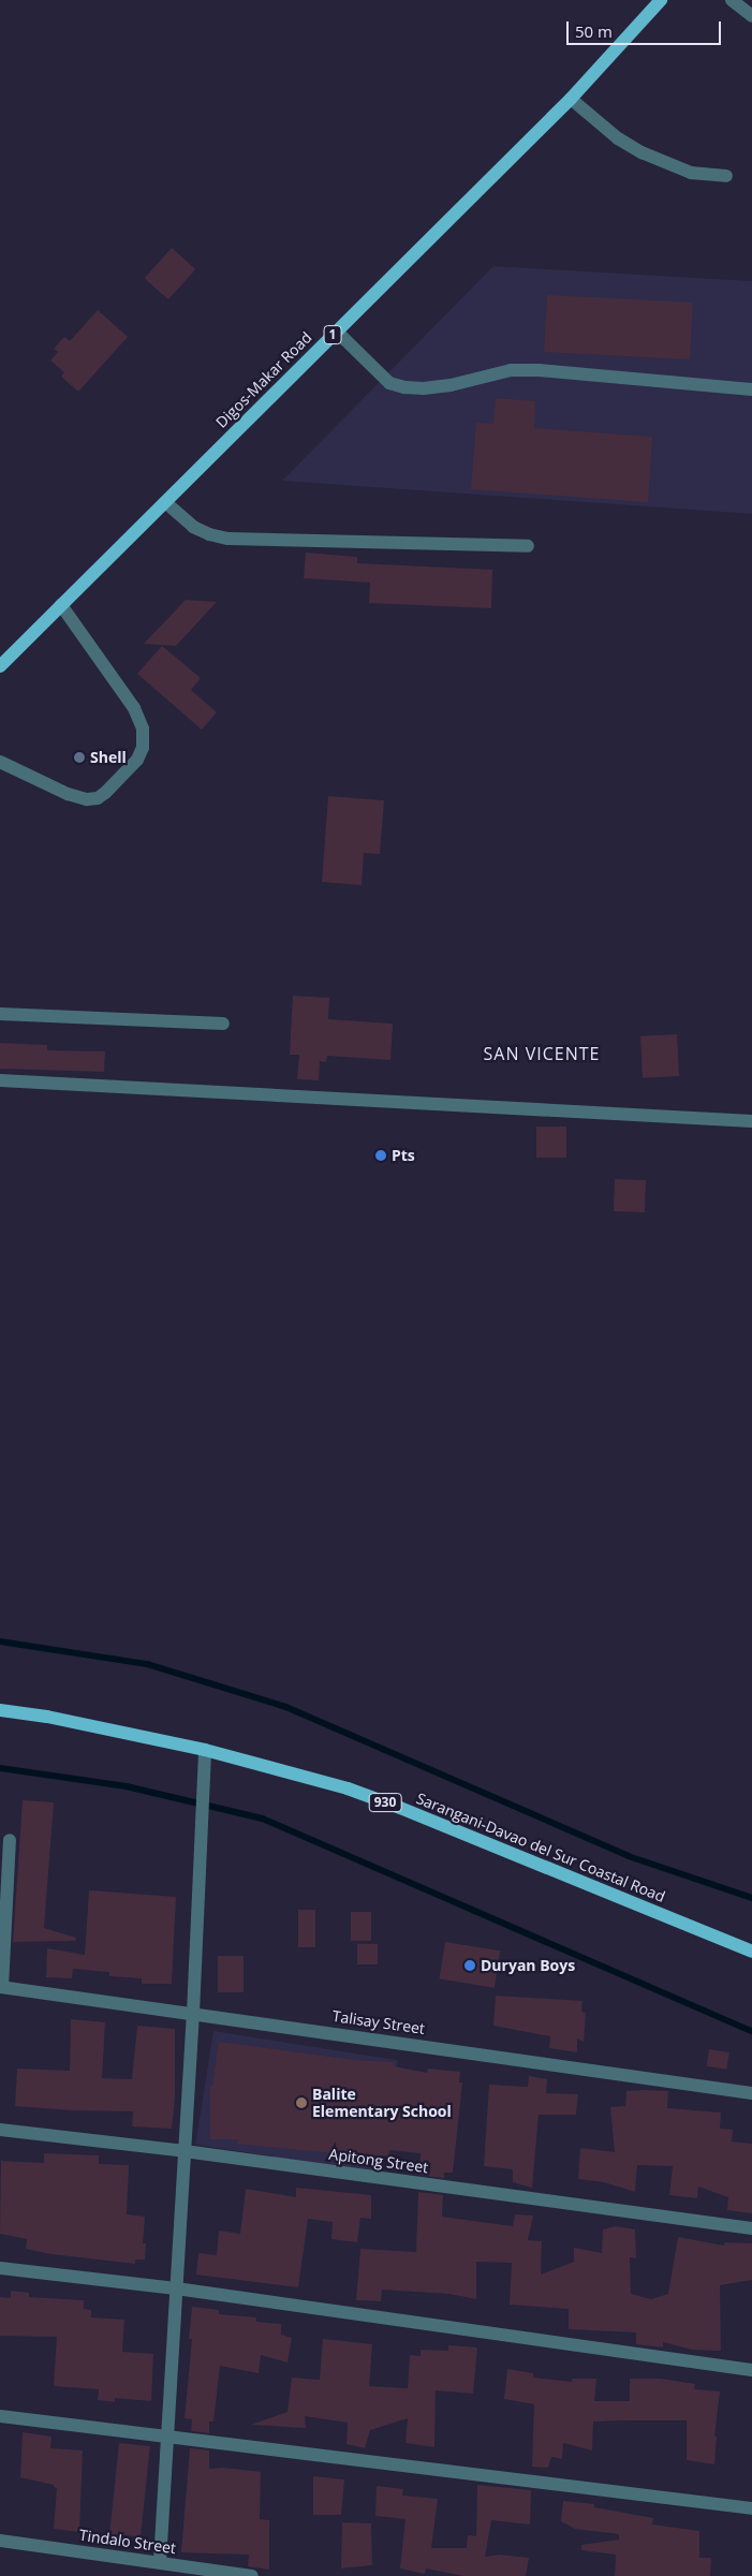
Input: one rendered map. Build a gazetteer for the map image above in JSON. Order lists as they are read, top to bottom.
{
  "streets": {
    "main road": [
      "1",
      "Digos-Makar Road",
      "930",
      "Sarangani-Davao del Sur Coastal Road"
    ],
    "street": ["Talisay Street", "Apitong Street", "Tindalo Street"]
  },
  "districts": ["SAN VICENTE"],
  "places": [
    "Shell",
    "Pts",
    "Duryan Boys",
    "Balite Elementary School"
  ],
  "scale_bar": "50 m"
}
